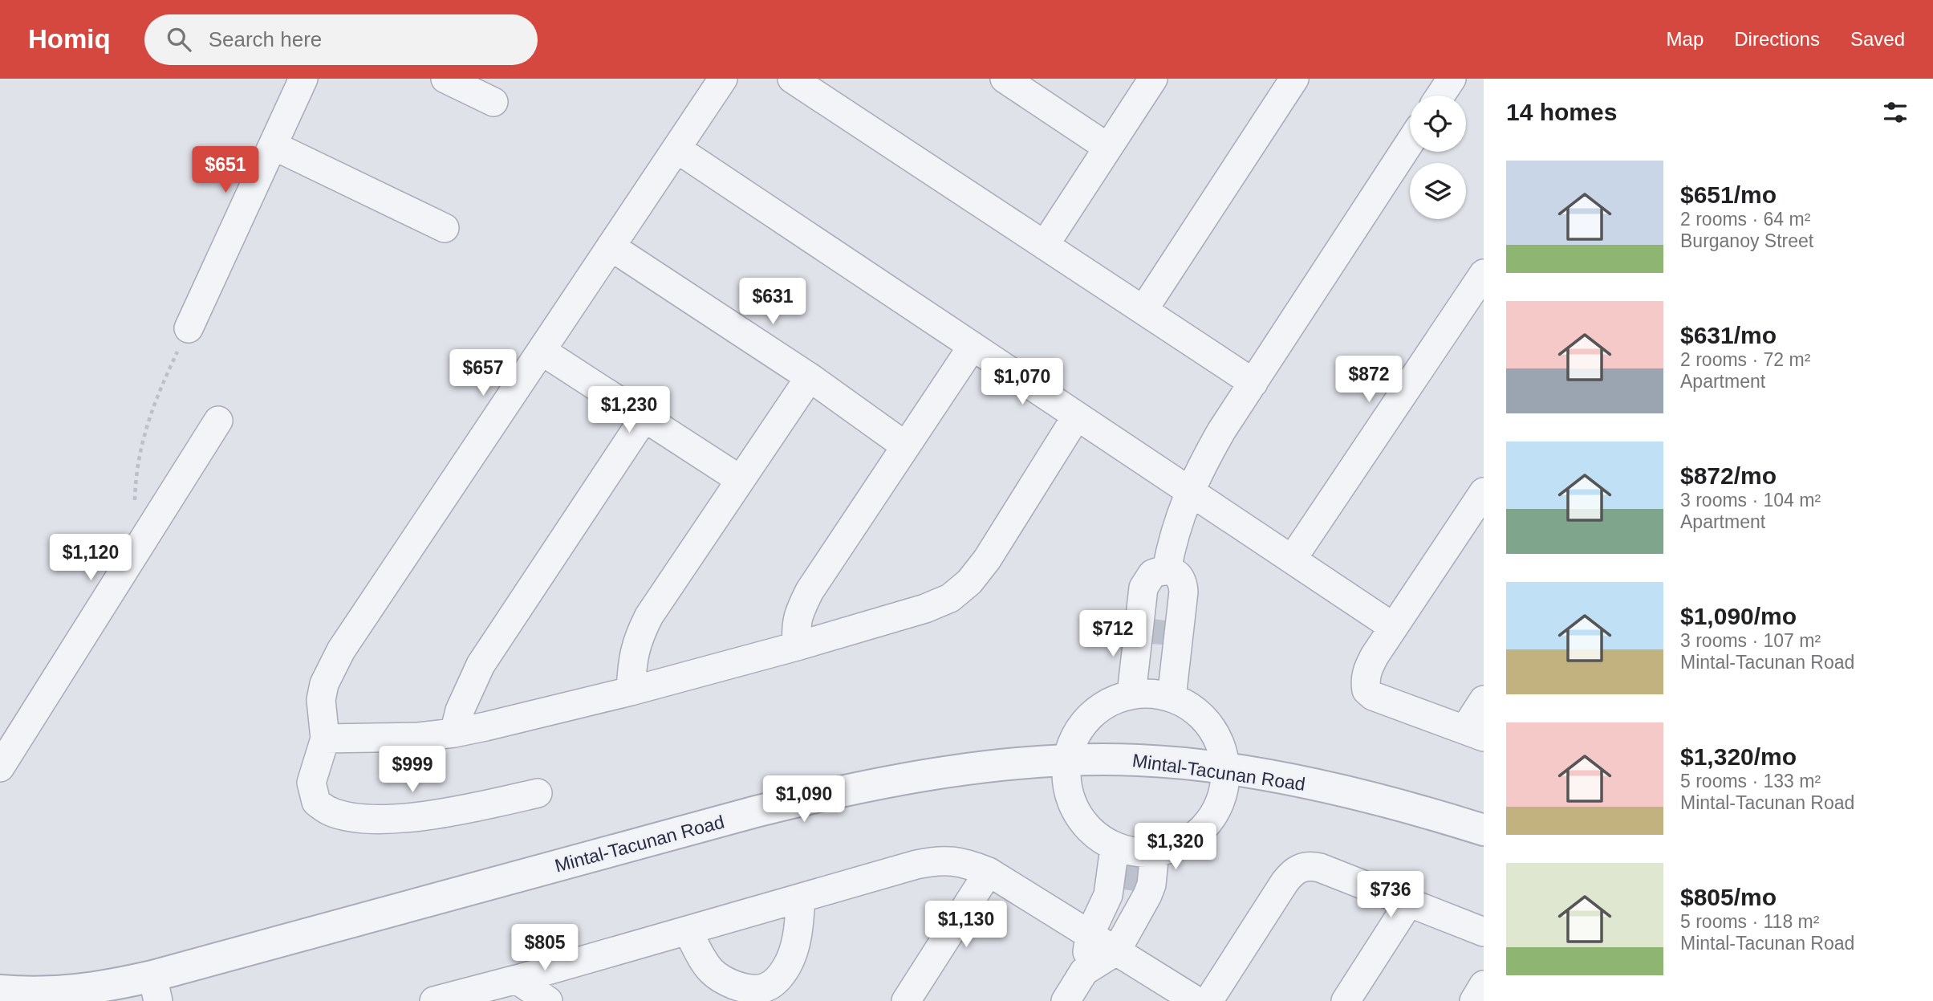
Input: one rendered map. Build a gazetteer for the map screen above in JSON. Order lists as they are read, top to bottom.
{
  "streets": {
    "street": ["Mintal-Tacunan Road"]
  },
  "page": {
    "header": "Homiq",
    "search": "Search here",
    "nav": ["Map", "Directions", "Saved"],
    "heading": "14 homes",
    "price": [
      "$651",
      "$631",
      "$657",
      "$872",
      "$1,070",
      "$1,230",
      "$1,120",
      "$712",
      "$999",
      "$1,090",
      "$1,320",
      "$736",
      "$1,130",
      "$805"
    ],
    "list": [
      {
        "name": "$651/mo",
        "note": "2 rooms · 64 m² · Burganoy Street"
      },
      {
        "name": "$631/mo",
        "note": "2 rooms · 72 m² · Apartment"
      },
      {
        "name": "$872/mo",
        "note": "3 rooms · 104 m² · Apartment"
      },
      {
        "name": "$1,090/mo",
        "note": "3 rooms · 107 m² · Mintal-Tacunan Road"
      },
      {
        "name": "$1,320/mo",
        "note": "5 rooms · 133 m² · Mintal-Tacunan Road"
      },
      {
        "name": "$805/mo",
        "note": "5 rooms · 118 m² · Mintal-Tacunan Road"
      }
    ]
  }
}
